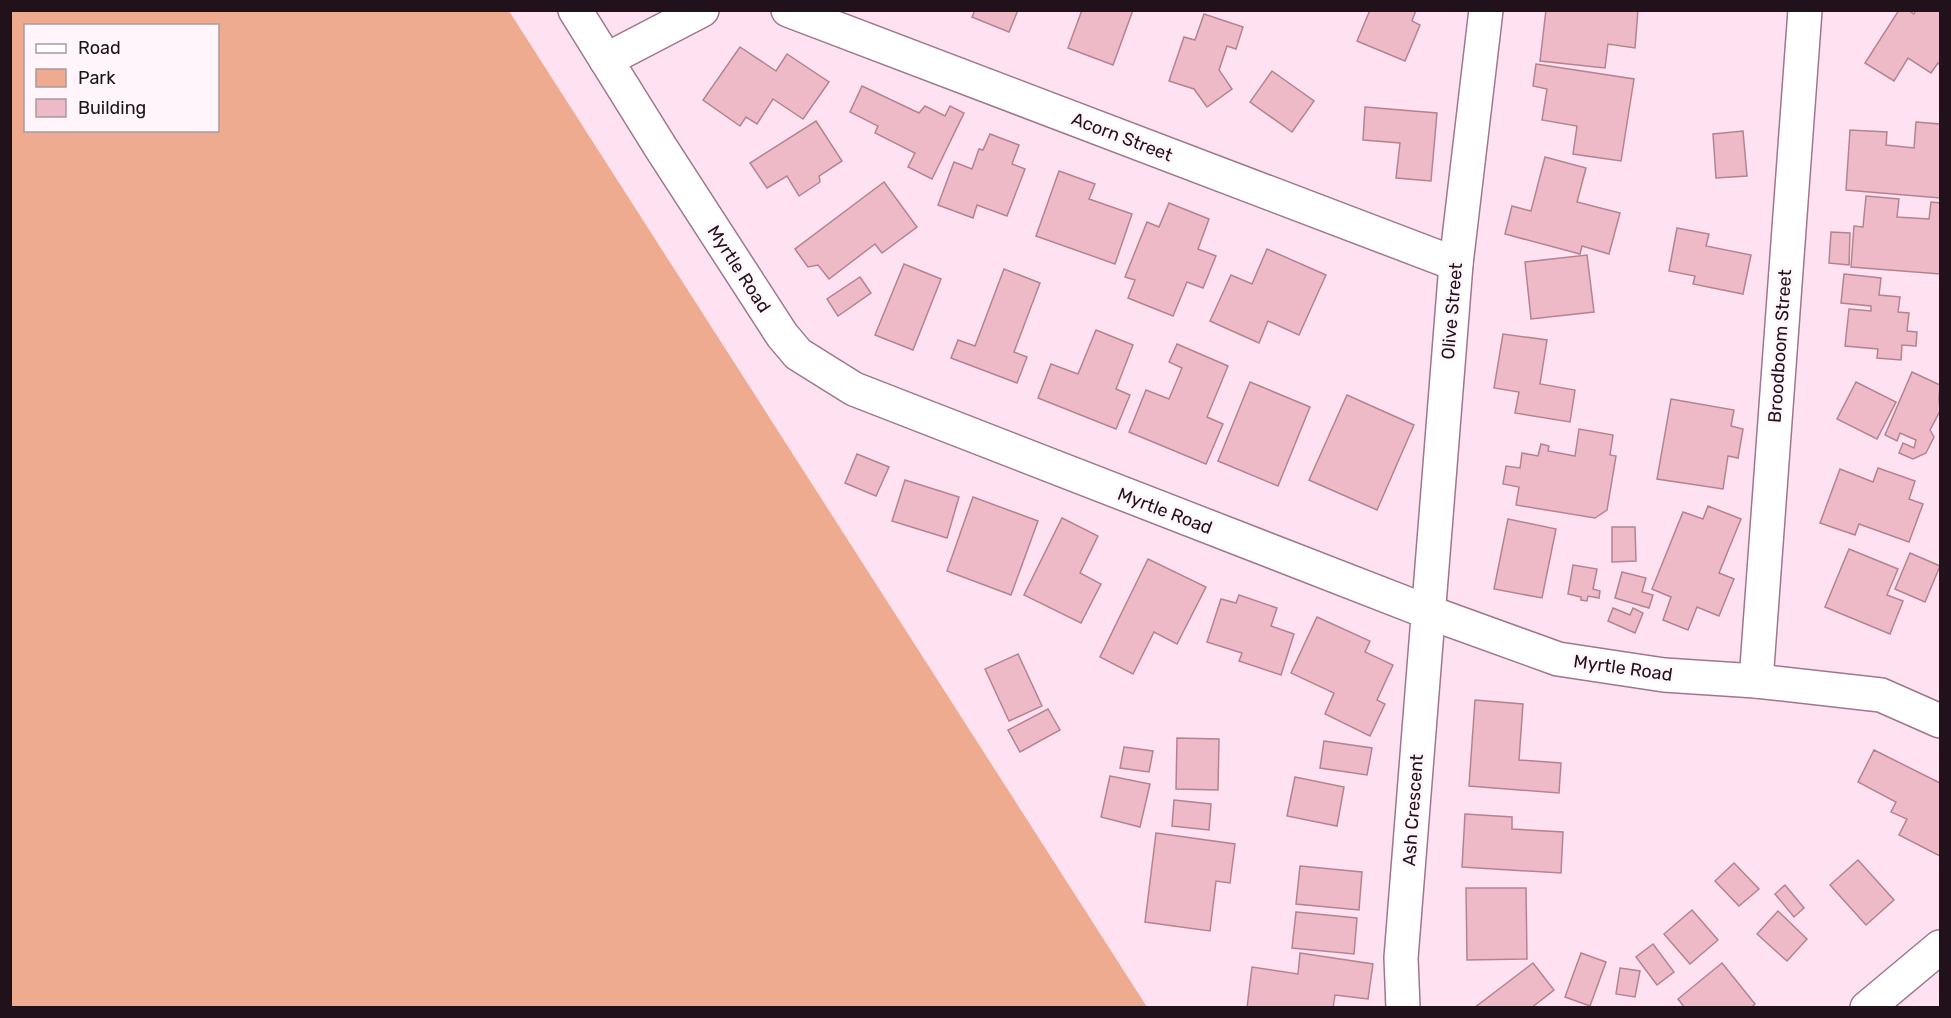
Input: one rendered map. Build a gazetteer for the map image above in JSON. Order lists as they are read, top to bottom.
{
  "streets": {
    "street": [
      "Acorn Street",
      "Myrtle Road",
      "Olive Street",
      "Broodboom Street",
      "Ash Crescent"
    ]
  },
  "crossings": [
    ["Acorn Street", "Olive Street"],
    ["Myrtle Road", "Olive Street"],
    ["Myrtle Road", "Broodboom Street"],
    ["Myrtle Road", "Ash Crescent"],
    ["Olive Street", "Ash Crescent"]
  ],
  "legend": ["Road", "Park", "Building"]
}
